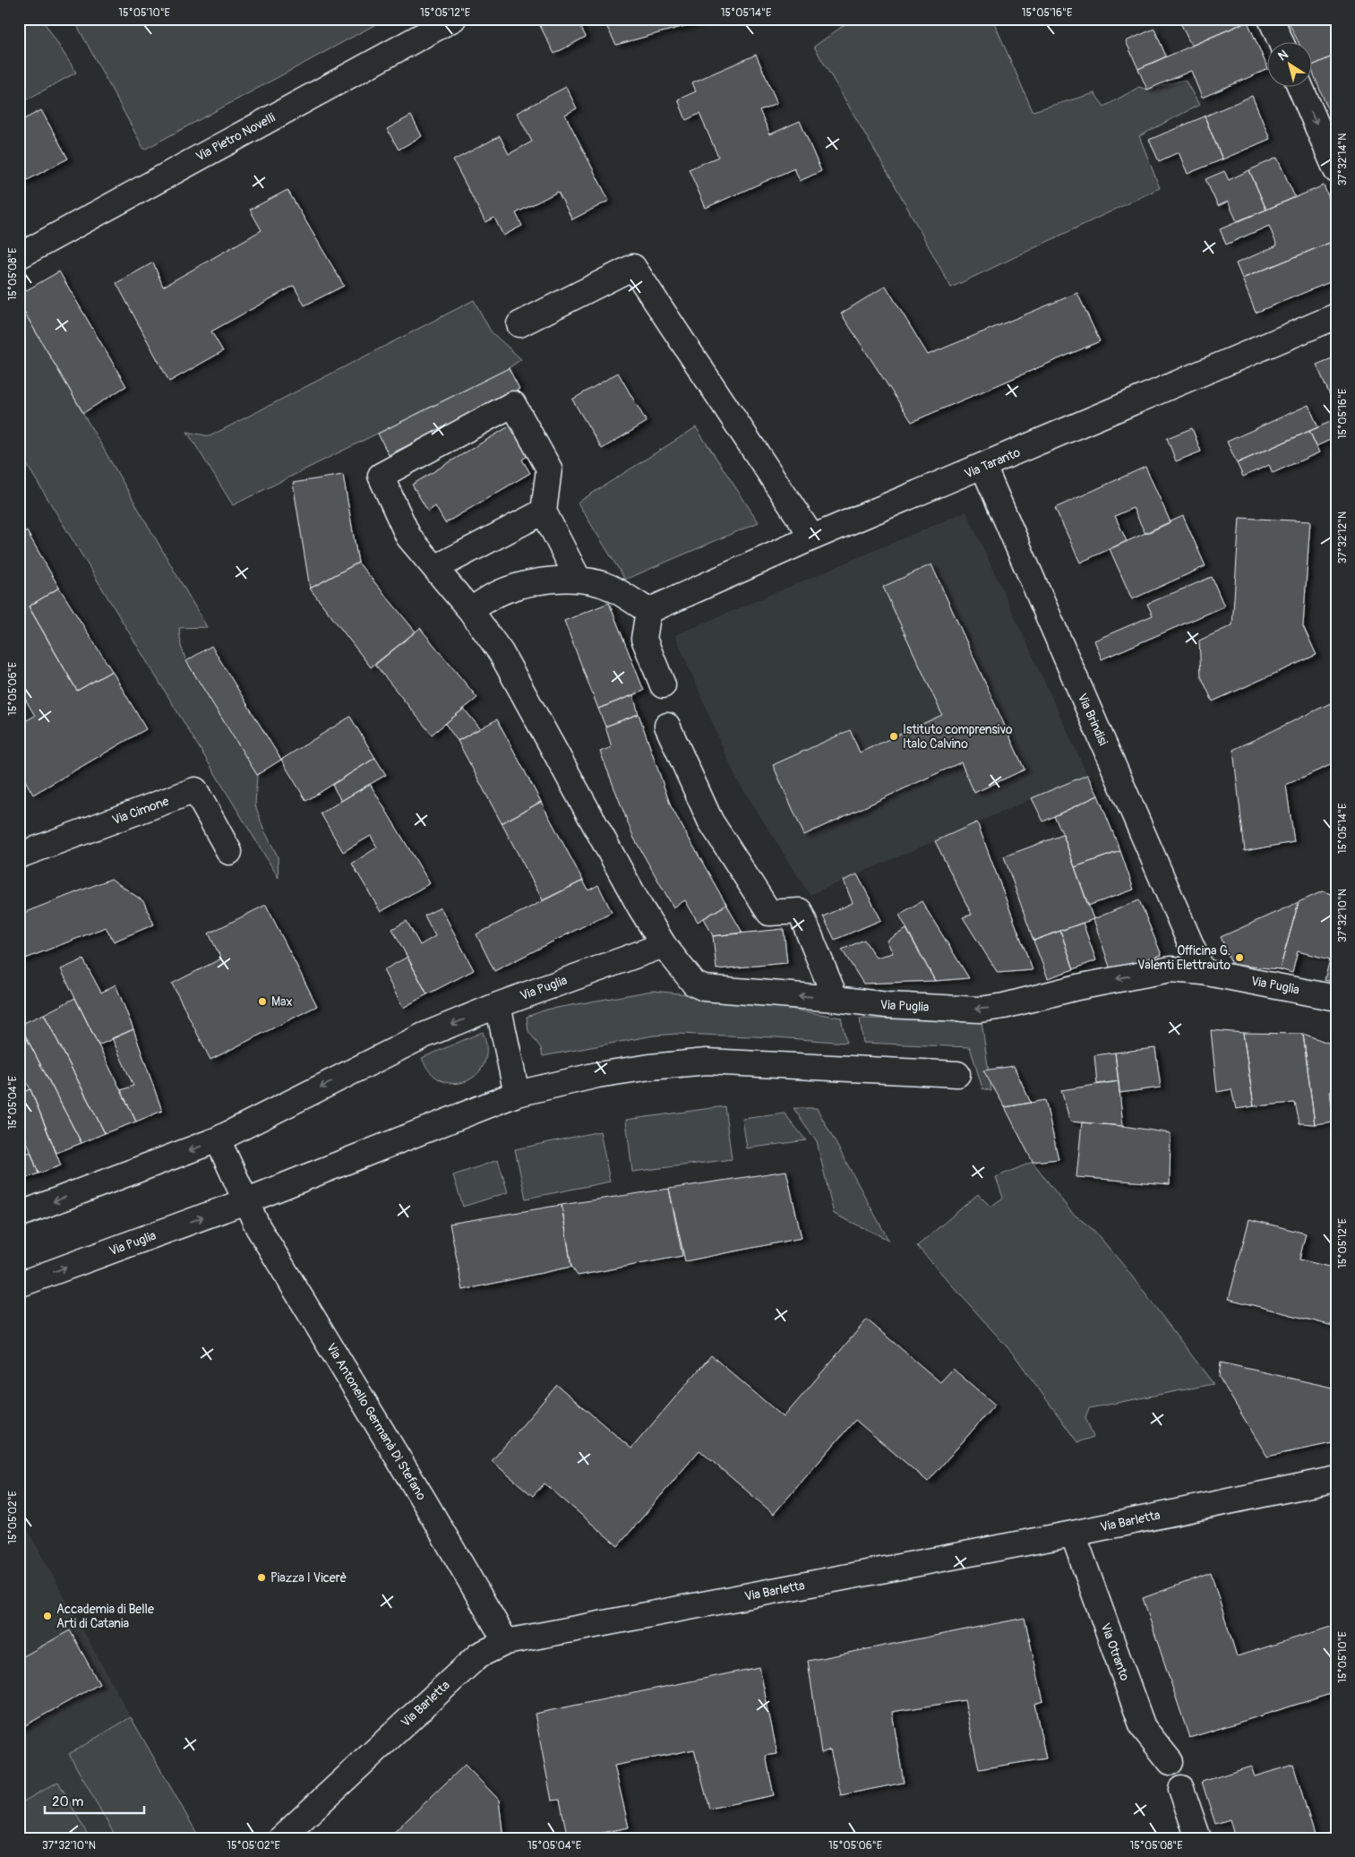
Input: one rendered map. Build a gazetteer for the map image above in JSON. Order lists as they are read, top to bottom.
{
  "streets": {
    "street": [
      "Via Pietro Novelli",
      "Via Taranto",
      "Via Brindisi",
      "Via Cimone",
      "Via Puglia",
      "Via Antonello Germanà Di Stefano",
      "Via Barletta",
      "Via Otranto"
    ]
  },
  "crossings": [
    ["Via Taranto", "Via Brindisi"],
    ["Via Brindisi", "Via Puglia"],
    ["Via Puglia", "Via Antonello Germanà Di Stefano"],
    ["Via Antonello Germanà Di Stefano", "Via Barletta"],
    ["Via Barletta", "Via Otranto"]
  ],
  "places": [
    "Istituto comprensivo Italo Calvino",
    "Officina G. Valenti Elettrauto",
    "Max",
    "Piazza I Vicerè",
    "Accademia di Belle Arti di Catania"
  ],
  "scale_bar": "20 m",
  "north": "top left",
  "coordinates": [
    "15°05'10\"E",
    "15°05'12\"E",
    "15°05'14\"E",
    "15°05'16\"E",
    "37°32'14\"N",
    "15°05'08\"E",
    "37°32'12\"N",
    "15°05'06\"E",
    "37°32'10\"N",
    "15°05'04\"E",
    "15°05'02\"E"
  ]
}
